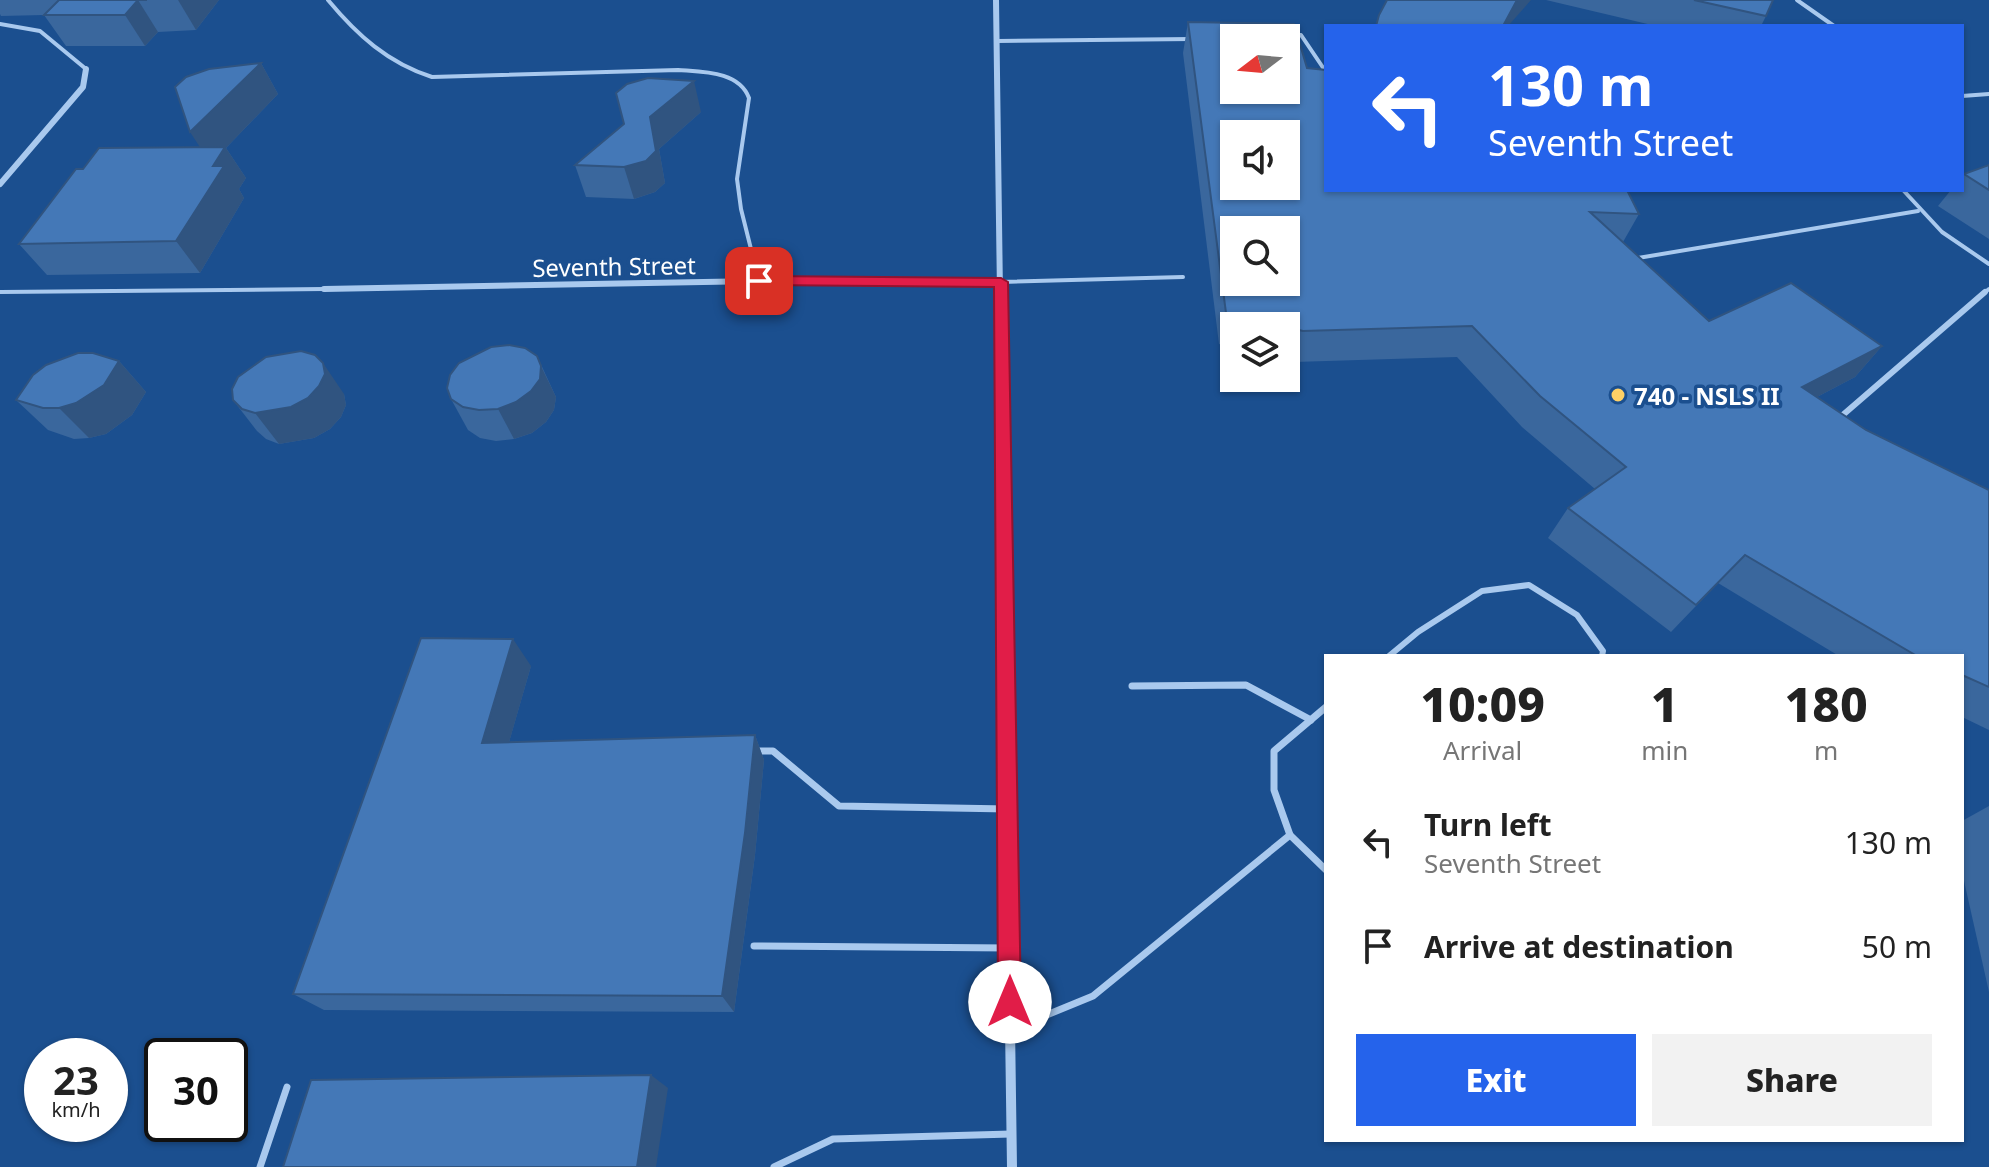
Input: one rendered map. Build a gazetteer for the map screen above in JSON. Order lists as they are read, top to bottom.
{
  "streets": {
    "street": ["Seventh Street"]
  },
  "places": ["740 - NSLS II"],
  "north": "left",
  "page": {
    "turn": ["130 m", "Seventh Street"],
    "eta": [
      "10:09",
      "Arrival",
      "1",
      "min",
      "180",
      "m"
    ],
    "list": [
      {
        "name": "Turn left",
        "note": "Seventh Street",
        "value": "130 m"
      },
      {
        "name": "Arrive at destination",
        "value": "50 m"
      }
    ],
    "buttons": ["Exit", "Share"],
    "speed": "23 km/h",
    "limit": "30"
  }
}
